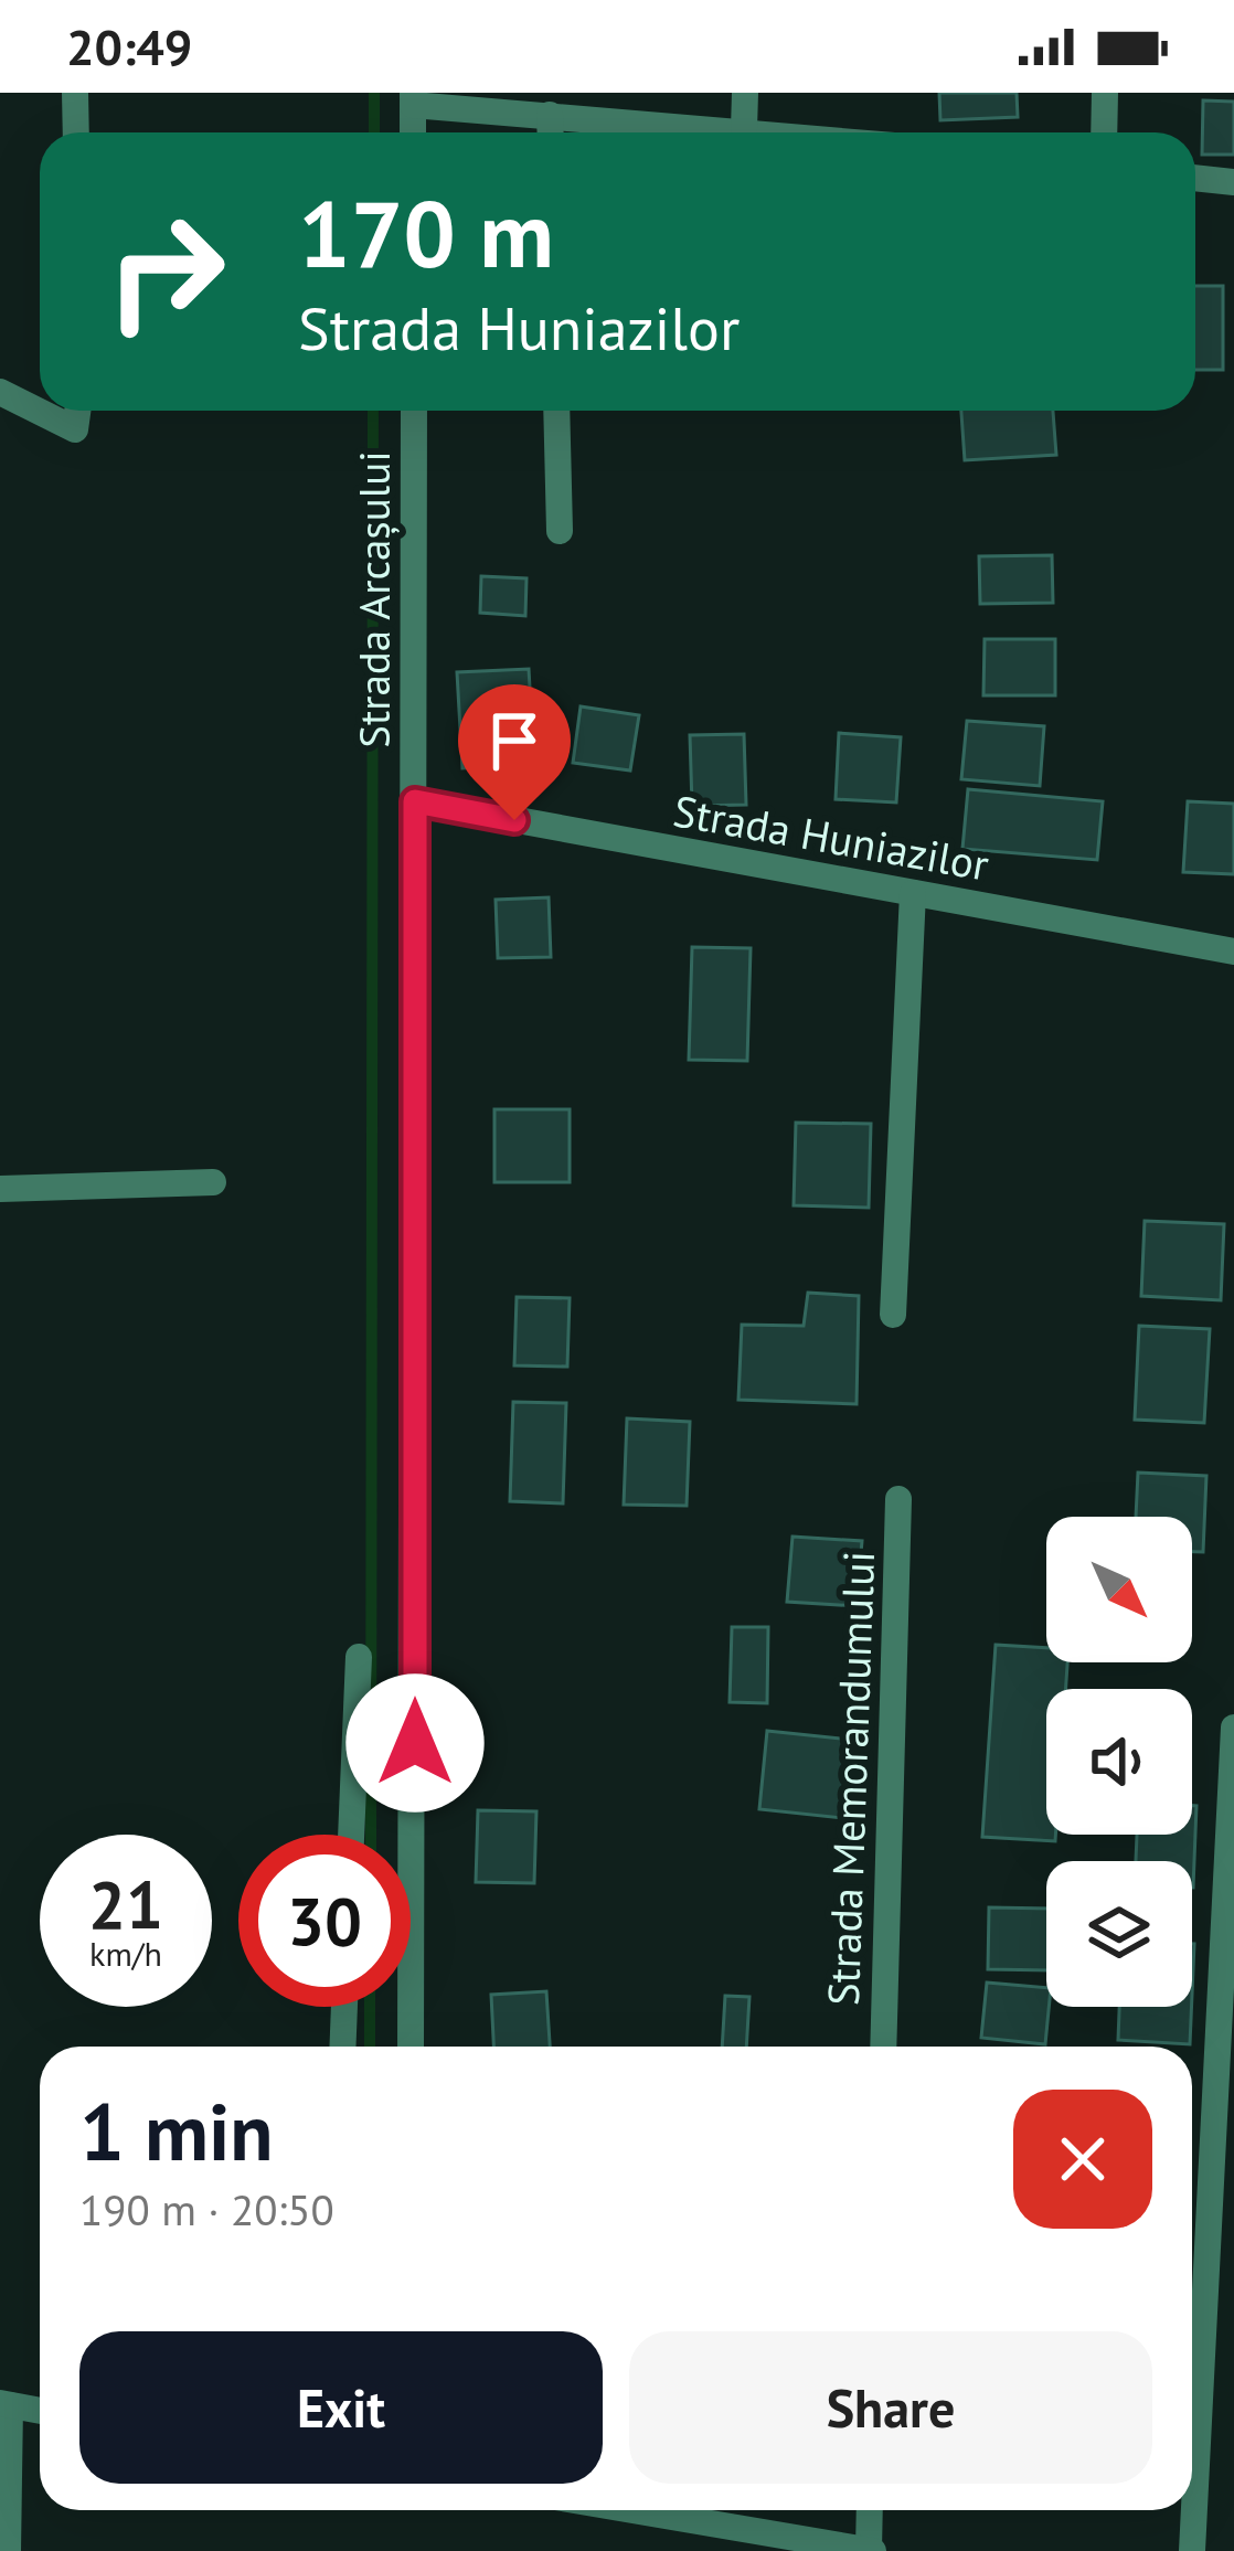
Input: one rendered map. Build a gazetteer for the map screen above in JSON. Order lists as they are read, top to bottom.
{
  "streets": {
    "street": ["Strada Arcașului", "Strada Huniazilor", "Strada Memorandumului"]
  },
  "crossings": [
    ["Strada Arcașului", "Strada Huniazilor"]
  ],
  "north": "bottom right",
  "page": {
    "status": "20:49",
    "turn": ["170 m", "Strada Huniazilor"],
    "speed": "21 km/h",
    "limit": "30",
    "heading": ["1 min", "190 m · 20:50"],
    "buttons": ["Exit", "Share"]
  }
}
